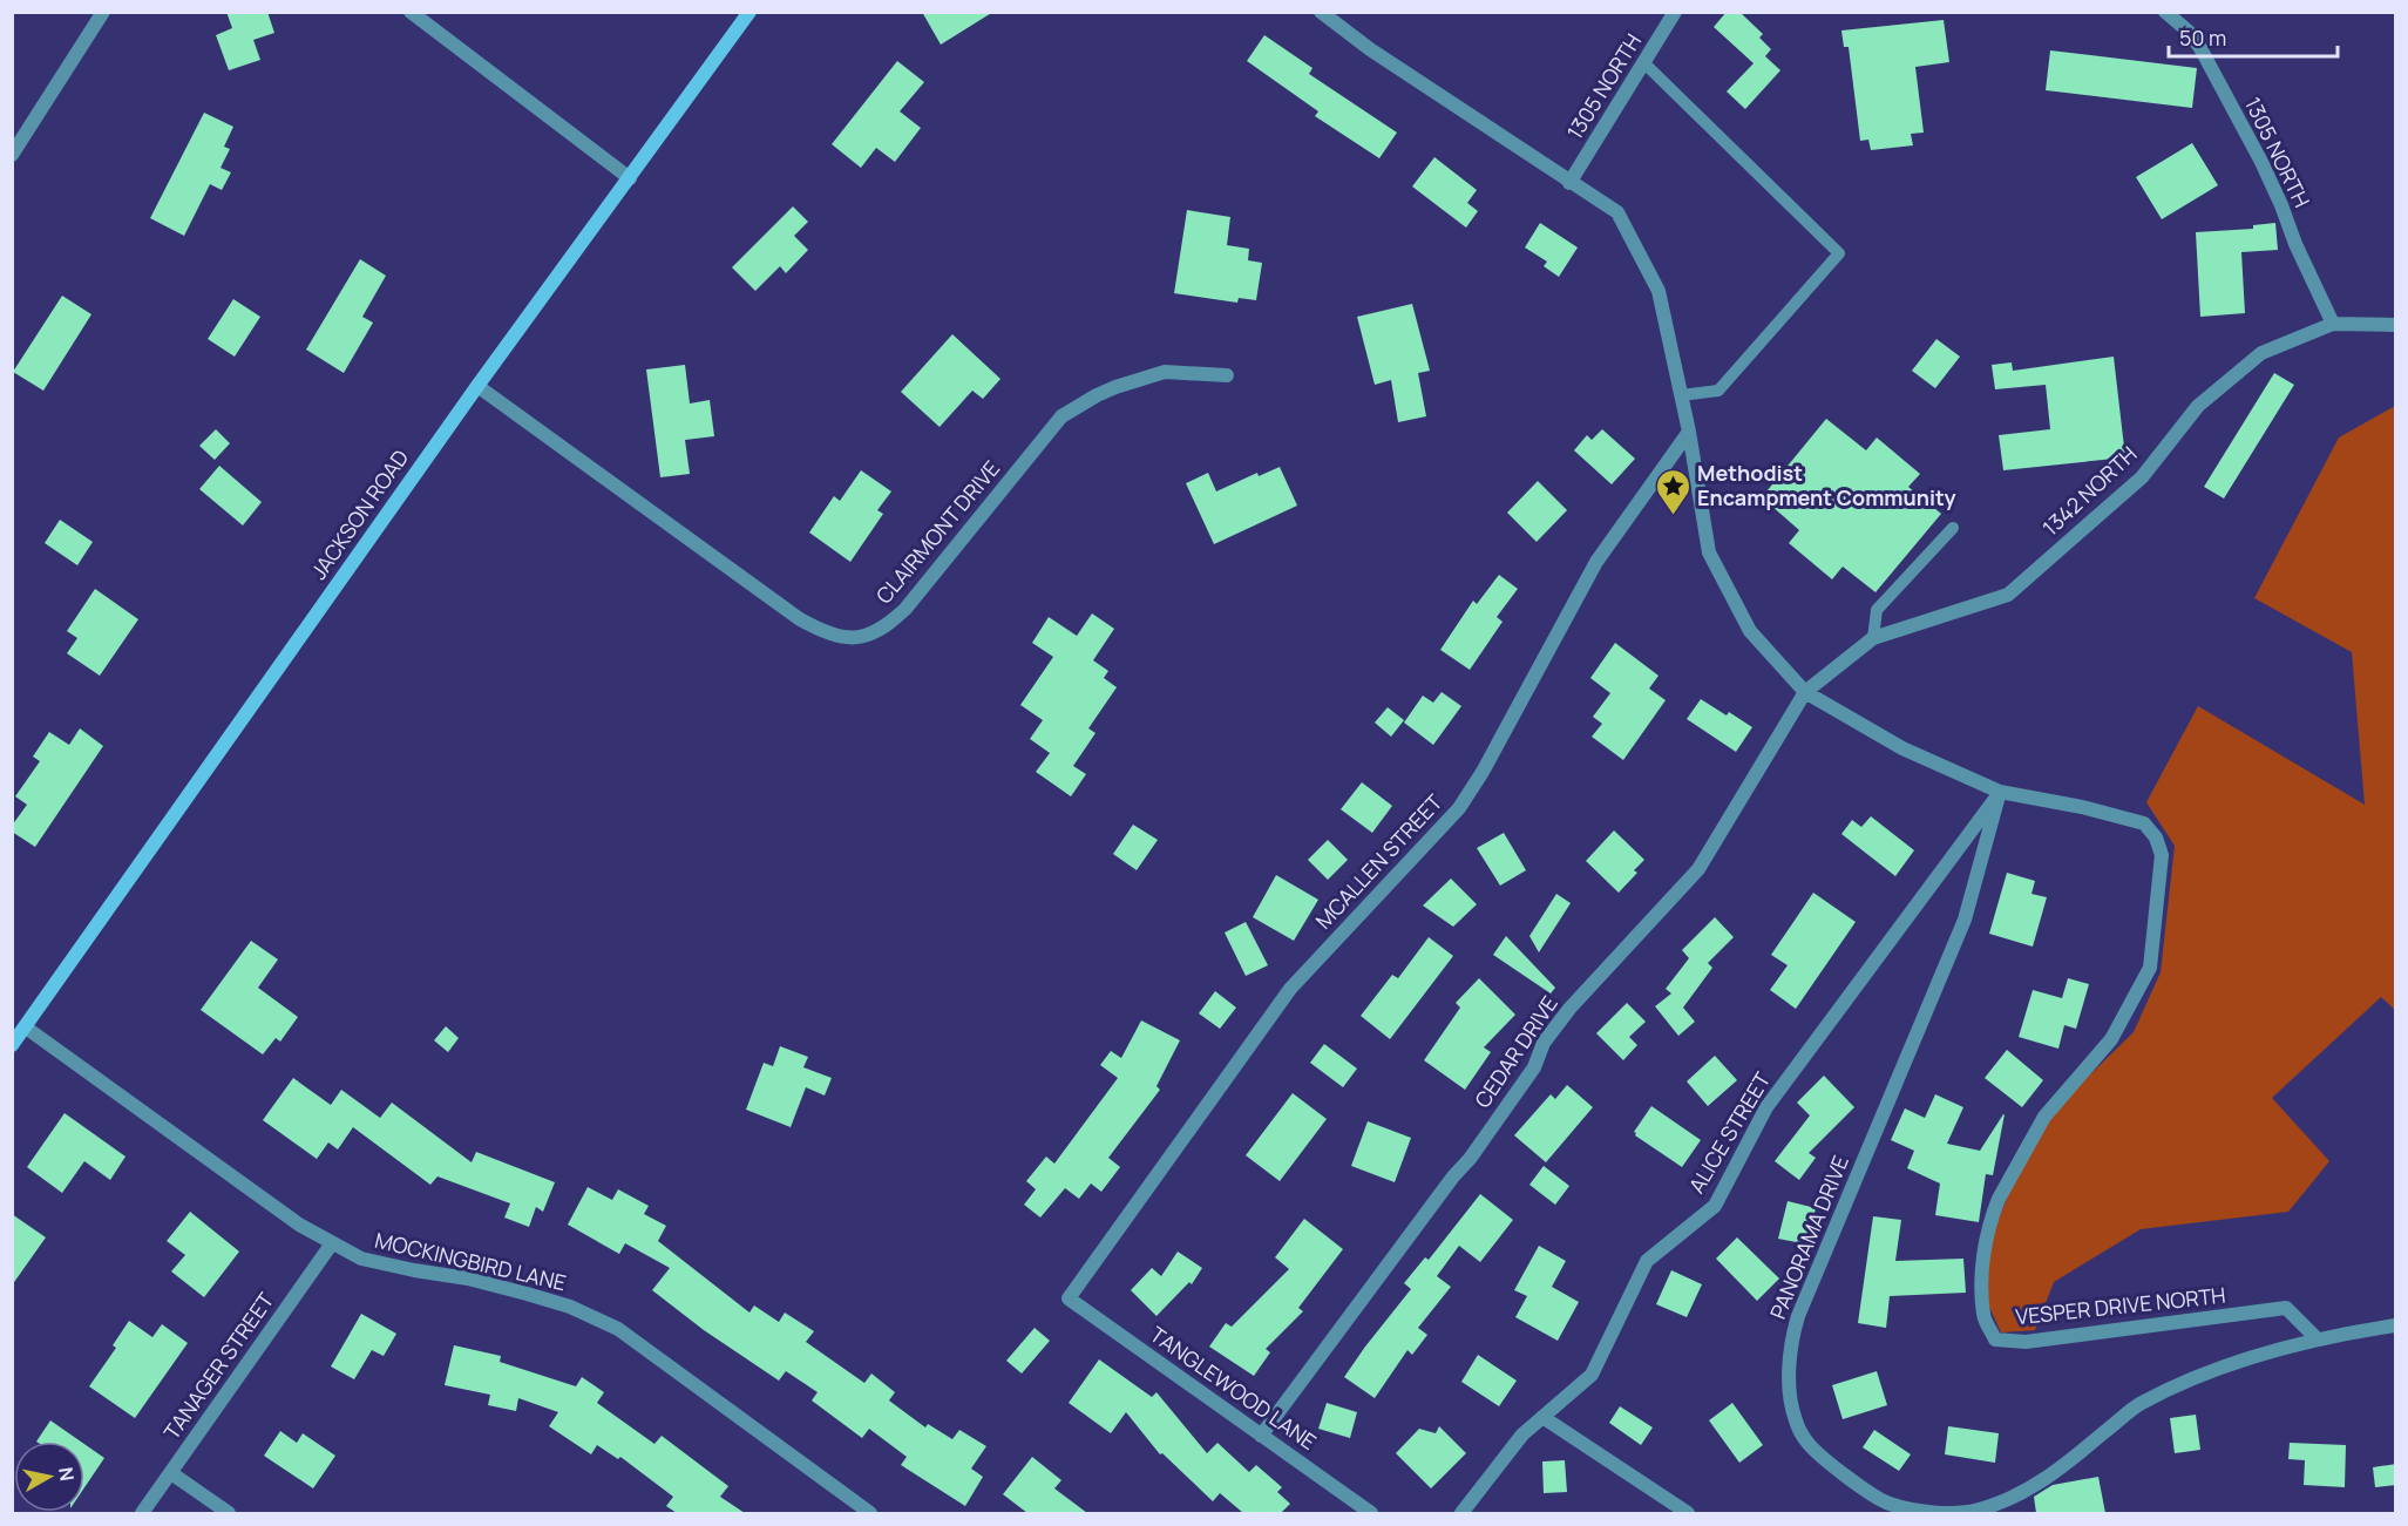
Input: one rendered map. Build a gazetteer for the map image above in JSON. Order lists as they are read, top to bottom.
{
  "streets": {
    "street": [
      "1305 NORTH",
      "1342 NORTH",
      "JACKSON ROAD",
      "CLAIRMONT DRIVE",
      "MCALLEN STREET",
      "CEDAR DRIVE",
      "ALICE STREET",
      "PANORAMA DRIVE",
      "MOCKINGBIRD LANE",
      "VESPER DRIVE NORTH",
      "TANAGER STREET",
      "TANGLEWOOD LANE"
    ]
  },
  "crossings": [
    ["1305 NORTH", "1342 NORTH"],
    ["1342 NORTH", "CEDAR DRIVE"],
    ["JACKSON ROAD", "CLAIRMONT DRIVE"],
    ["JACKSON ROAD", "MOCKINGBIRD LANE"],
    ["MCALLEN STREET", "TANGLEWOOD LANE"],
    ["CEDAR DRIVE", "TANGLEWOOD LANE"],
    ["ALICE STREET", "PANORAMA DRIVE"],
    ["ALICE STREET", "VESPER DRIVE NORTH"],
    ["PANORAMA DRIVE", "VESPER DRIVE NORTH"],
    ["MOCKINGBIRD LANE", "TANAGER STREET"]
  ],
  "places": {
    "place": ["Methodist Encampment Community"]
  },
  "scale_bar": "50 m",
  "north": "right"
}
